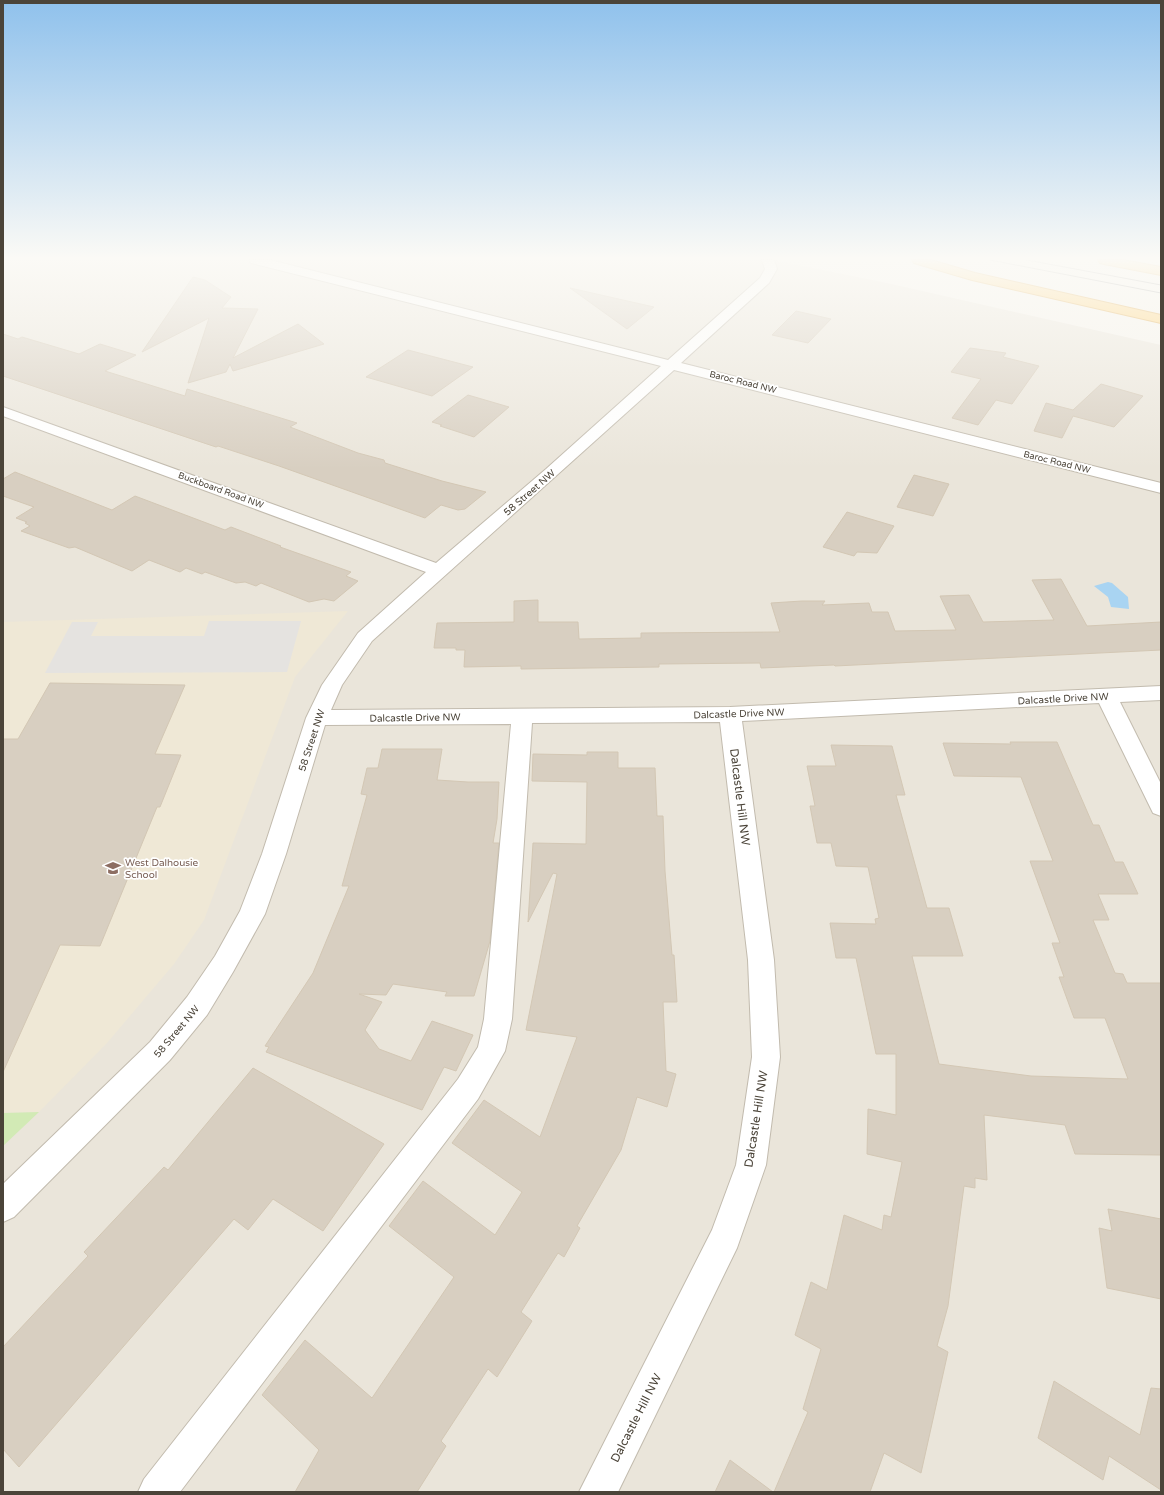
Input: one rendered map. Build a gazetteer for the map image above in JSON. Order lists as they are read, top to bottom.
{
  "streets": {
    "street": [
      "Baroc Road NW",
      "Buckboard Road NW",
      "58 Street NW",
      "Dalcastle Drive NW",
      "Dalcastle Hill NW"
    ]
  },
  "crossings": [
    ["Baroc Road NW", "58 Street NW"],
    ["Buckboard Road NW", "58 Street NW"],
    ["58 Street NW", "Dalcastle Drive NW"],
    ["Dalcastle Drive NW", "Dalcastle Hill NW"]
  ],
  "places": {
    "school or university": ["West Dalhousie School"]
  }
}
